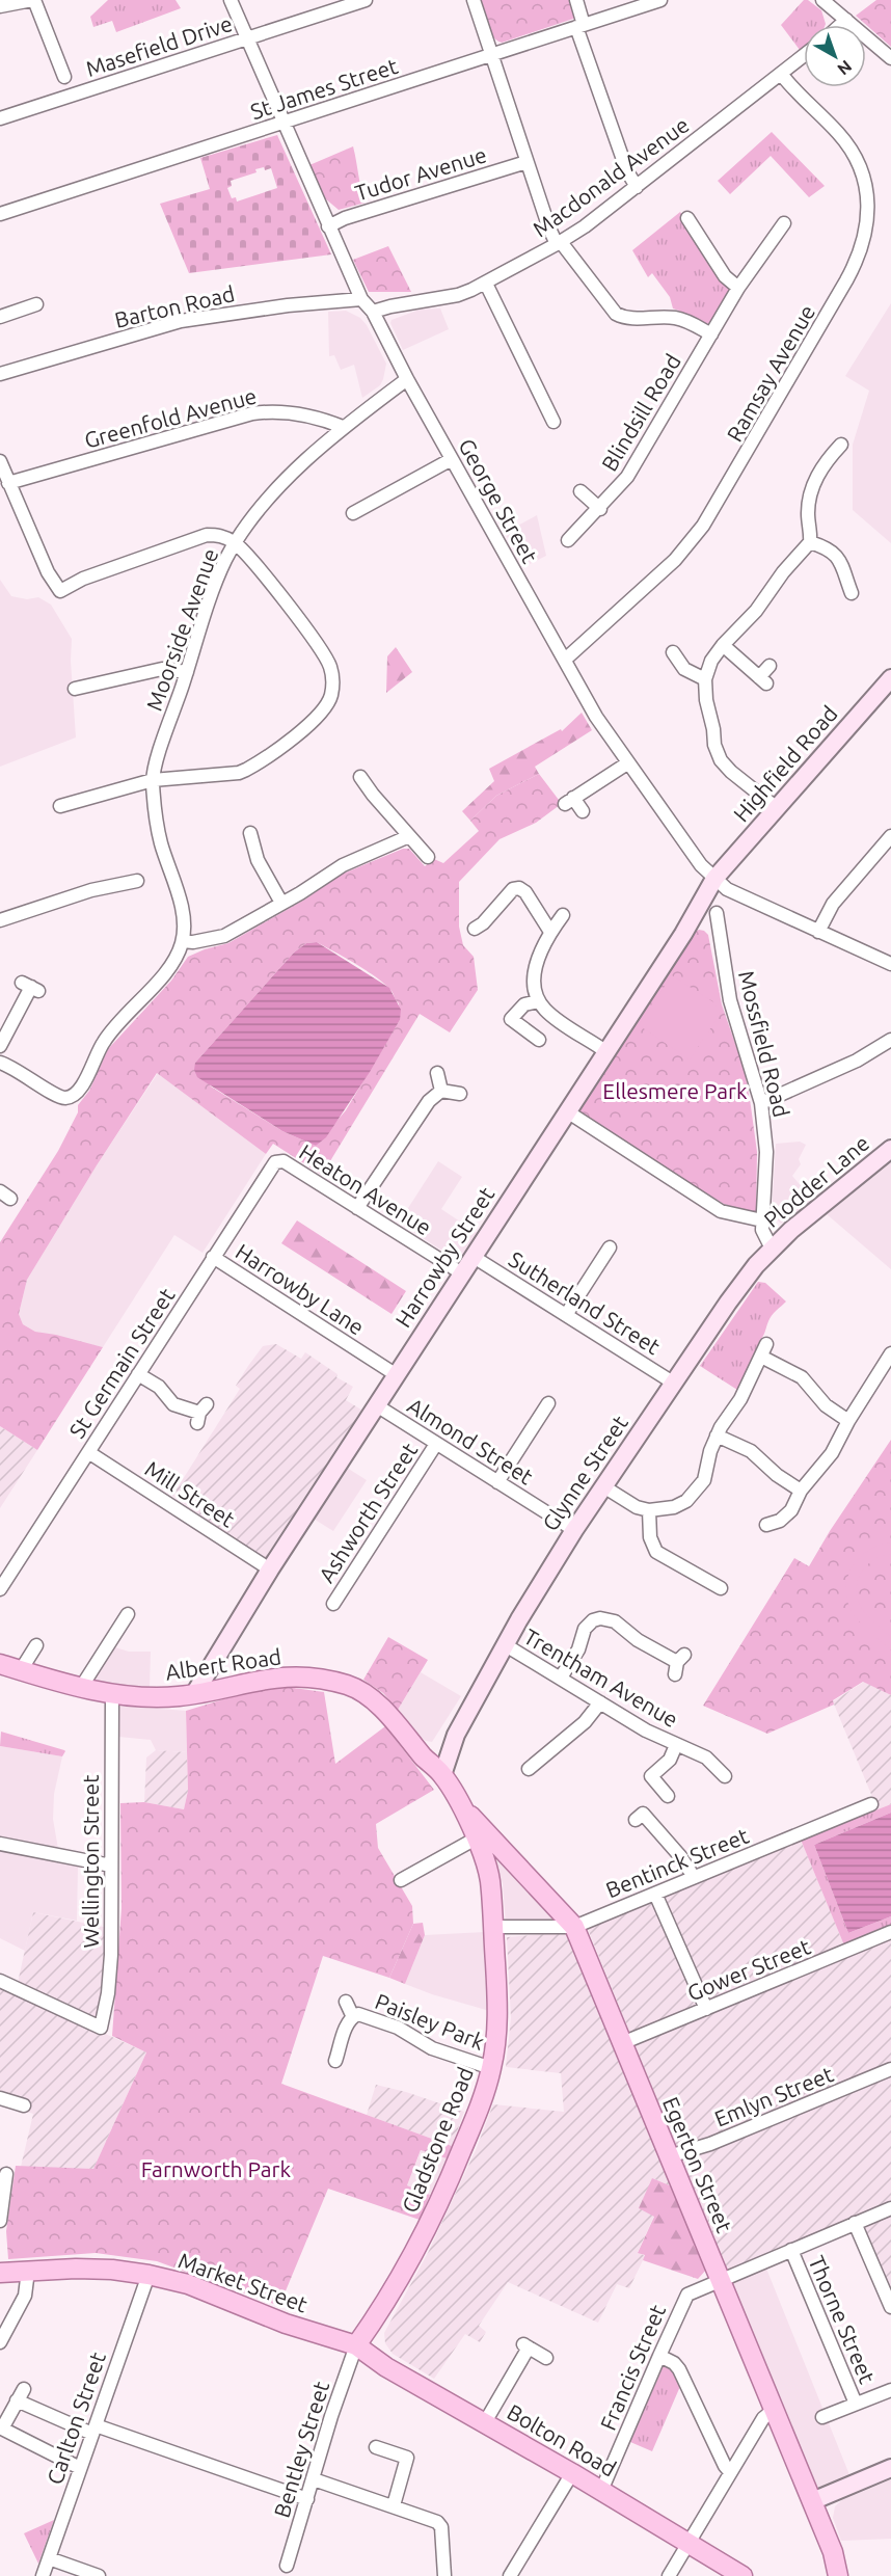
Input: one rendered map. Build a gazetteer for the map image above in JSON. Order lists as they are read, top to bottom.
{
  "streets": {
    "main road": [
      "Albert Road",
      "Gladstone Road",
      "Egerton Street",
      "Market Street",
      "Bolton Road"
    ],
    "street": [
      "Masefield Drive",
      "St James Street",
      "Tudor Avenue",
      "Macdonald Avenue",
      "Barton Road",
      "Ramsay Avenue",
      "Blindsill Road",
      "Greenfold Avenue",
      "George Street",
      "Moorside Avenue",
      "Highfield Road",
      "Mossfield Road",
      "Plodder Lane",
      "Heaton Avenue",
      "Harrowby Street",
      "Harrowby Lane",
      "Sutherland Street",
      "St Germain Street",
      "Almond Street",
      "Glynne Street",
      "Mill Street",
      "Ashworth Street",
      "Trentham Avenue",
      "Wellington Street",
      "Bentinck Street",
      "Gower Street",
      "Paisley Park",
      "Emlyn Street",
      "Thorne Street",
      "Francis Street",
      "Carlton Street",
      "Bentley Street"
    ]
  },
  "crossings": [
    ["Masefield Drive", "George Street"],
    ["St James Street", "George Street"],
    ["Tudor Avenue", "George Street"],
    ["Macdonald Avenue", "Ramsay Avenue"],
    ["Macdonald Avenue", "George Street"],
    ["Barton Road", "George Street"],
    ["Ramsay Avenue", "George Street"],
    ["Greenfold Avenue", "Moorside Avenue"],
    ["George Street", "Moorside Avenue"],
    ["George Street", "Highfield Road"],
    ["George Street", "Harrowby Street"],
    ["Highfield Road", "Harrowby Street"],
    ["Mossfield Road", "Plodder Lane"],
    ["Mossfield Road", "Glynne Street"],
    ["Plodder Lane", "Glynne Street"],
    ["Heaton Avenue", "Harrowby Street"],
    ["Heaton Avenue", "St Germain Street"],
    ["Harrowby Street", "Harrowby Lane"],
    ["Harrowby Street", "Sutherland Street"],
    ["Harrowby Street", "Almond Street"],
    ["Harrowby Street", "Mill Street"],
    ["Harrowby Street", "Albert Road"],
    ["Harrowby Lane", "St Germain Street"],
    ["Sutherland Street", "Glynne Street"],
    ["St Germain Street", "Mill Street"],
    ["Almond Street", "Glynne Street"],
    ["Almond Street", "Ashworth Street"],
    ["Glynne Street", "Albert Road"],
    ["Glynne Street", "Trentham Avenue"],
    ["Glynne Street", "Gladstone Road"],
    ["Albert Road", "Wellington Street"],
    ["Albert Road", "Gladstone Road"],
    ["Bentinck Street", "Gladstone Road"],
    ["Bentinck Street", "Egerton Street"],
    ["Gower Street", "Egerton Street"],
    ["Paisley Park", "Gladstone Road"],
    ["Emlyn Street", "Egerton Street"],
    ["Gladstone Road", "Egerton Street"],
    ["Gladstone Road", "Market Street"],
    ["Gladstone Road", "Bolton Road"],
    ["Gladstone Road", "Bentley Street"],
    ["Egerton Street", "Francis Street"],
    ["Market Street", "Carlton Street"],
    ["Market Street", "Bolton Road"],
    ["Market Street", "Bentley Street"],
    ["Thorne Street", "Francis Street"],
    ["Francis Street", "Bolton Road"],
    ["Bolton Road", "Bentley Street"]
  ],
  "parks": ["Ellesmere Park", "Farnworth Park"],
  "north": "bottom right"
}
